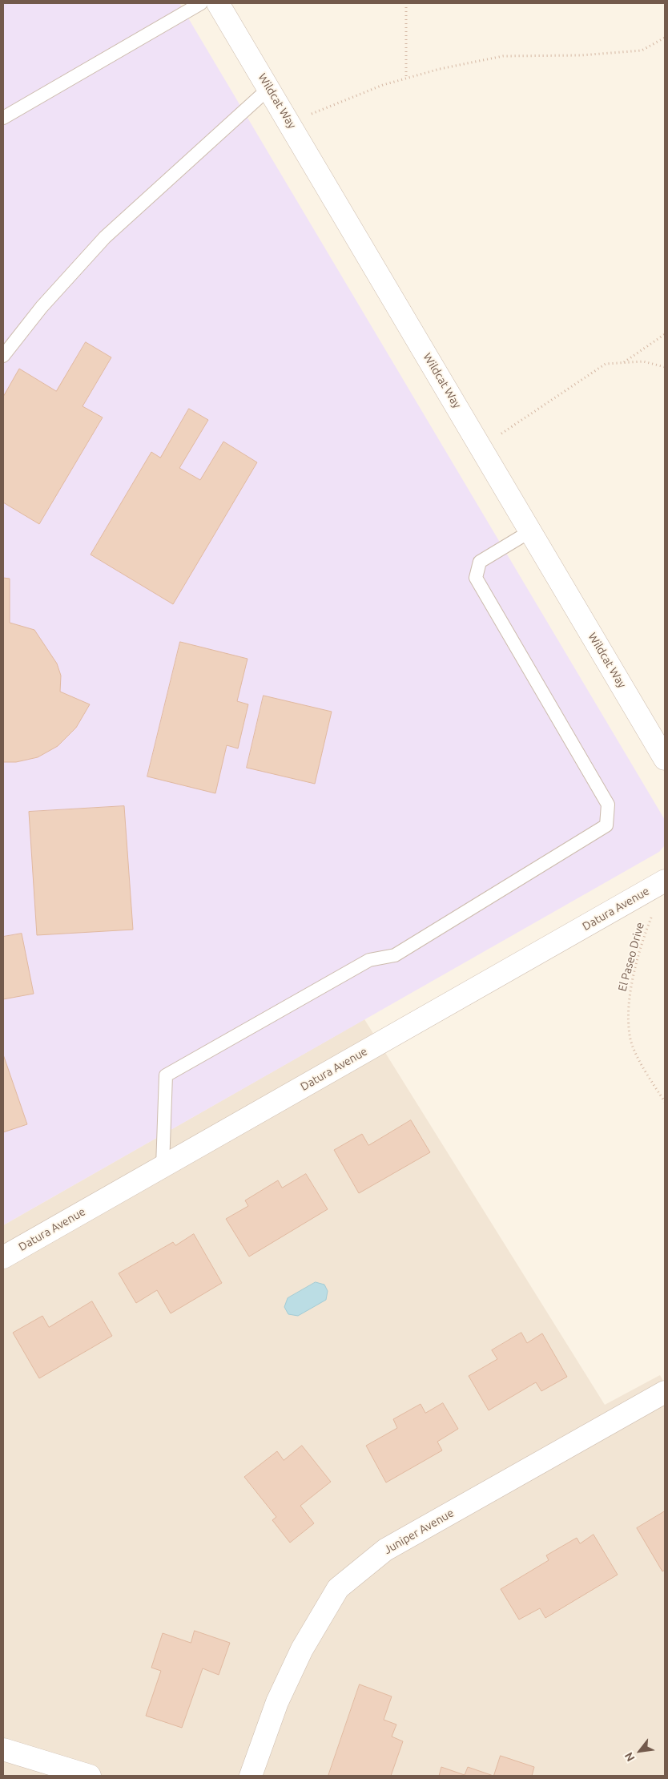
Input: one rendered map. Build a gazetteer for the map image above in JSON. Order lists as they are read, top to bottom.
{
  "streets": {
    "street": ["Wildcat Way", "Datura Avenue", "Juniper Avenue"],
    "path": ["El Paseo Drive"]
  },
  "north": "bottom left"
}
